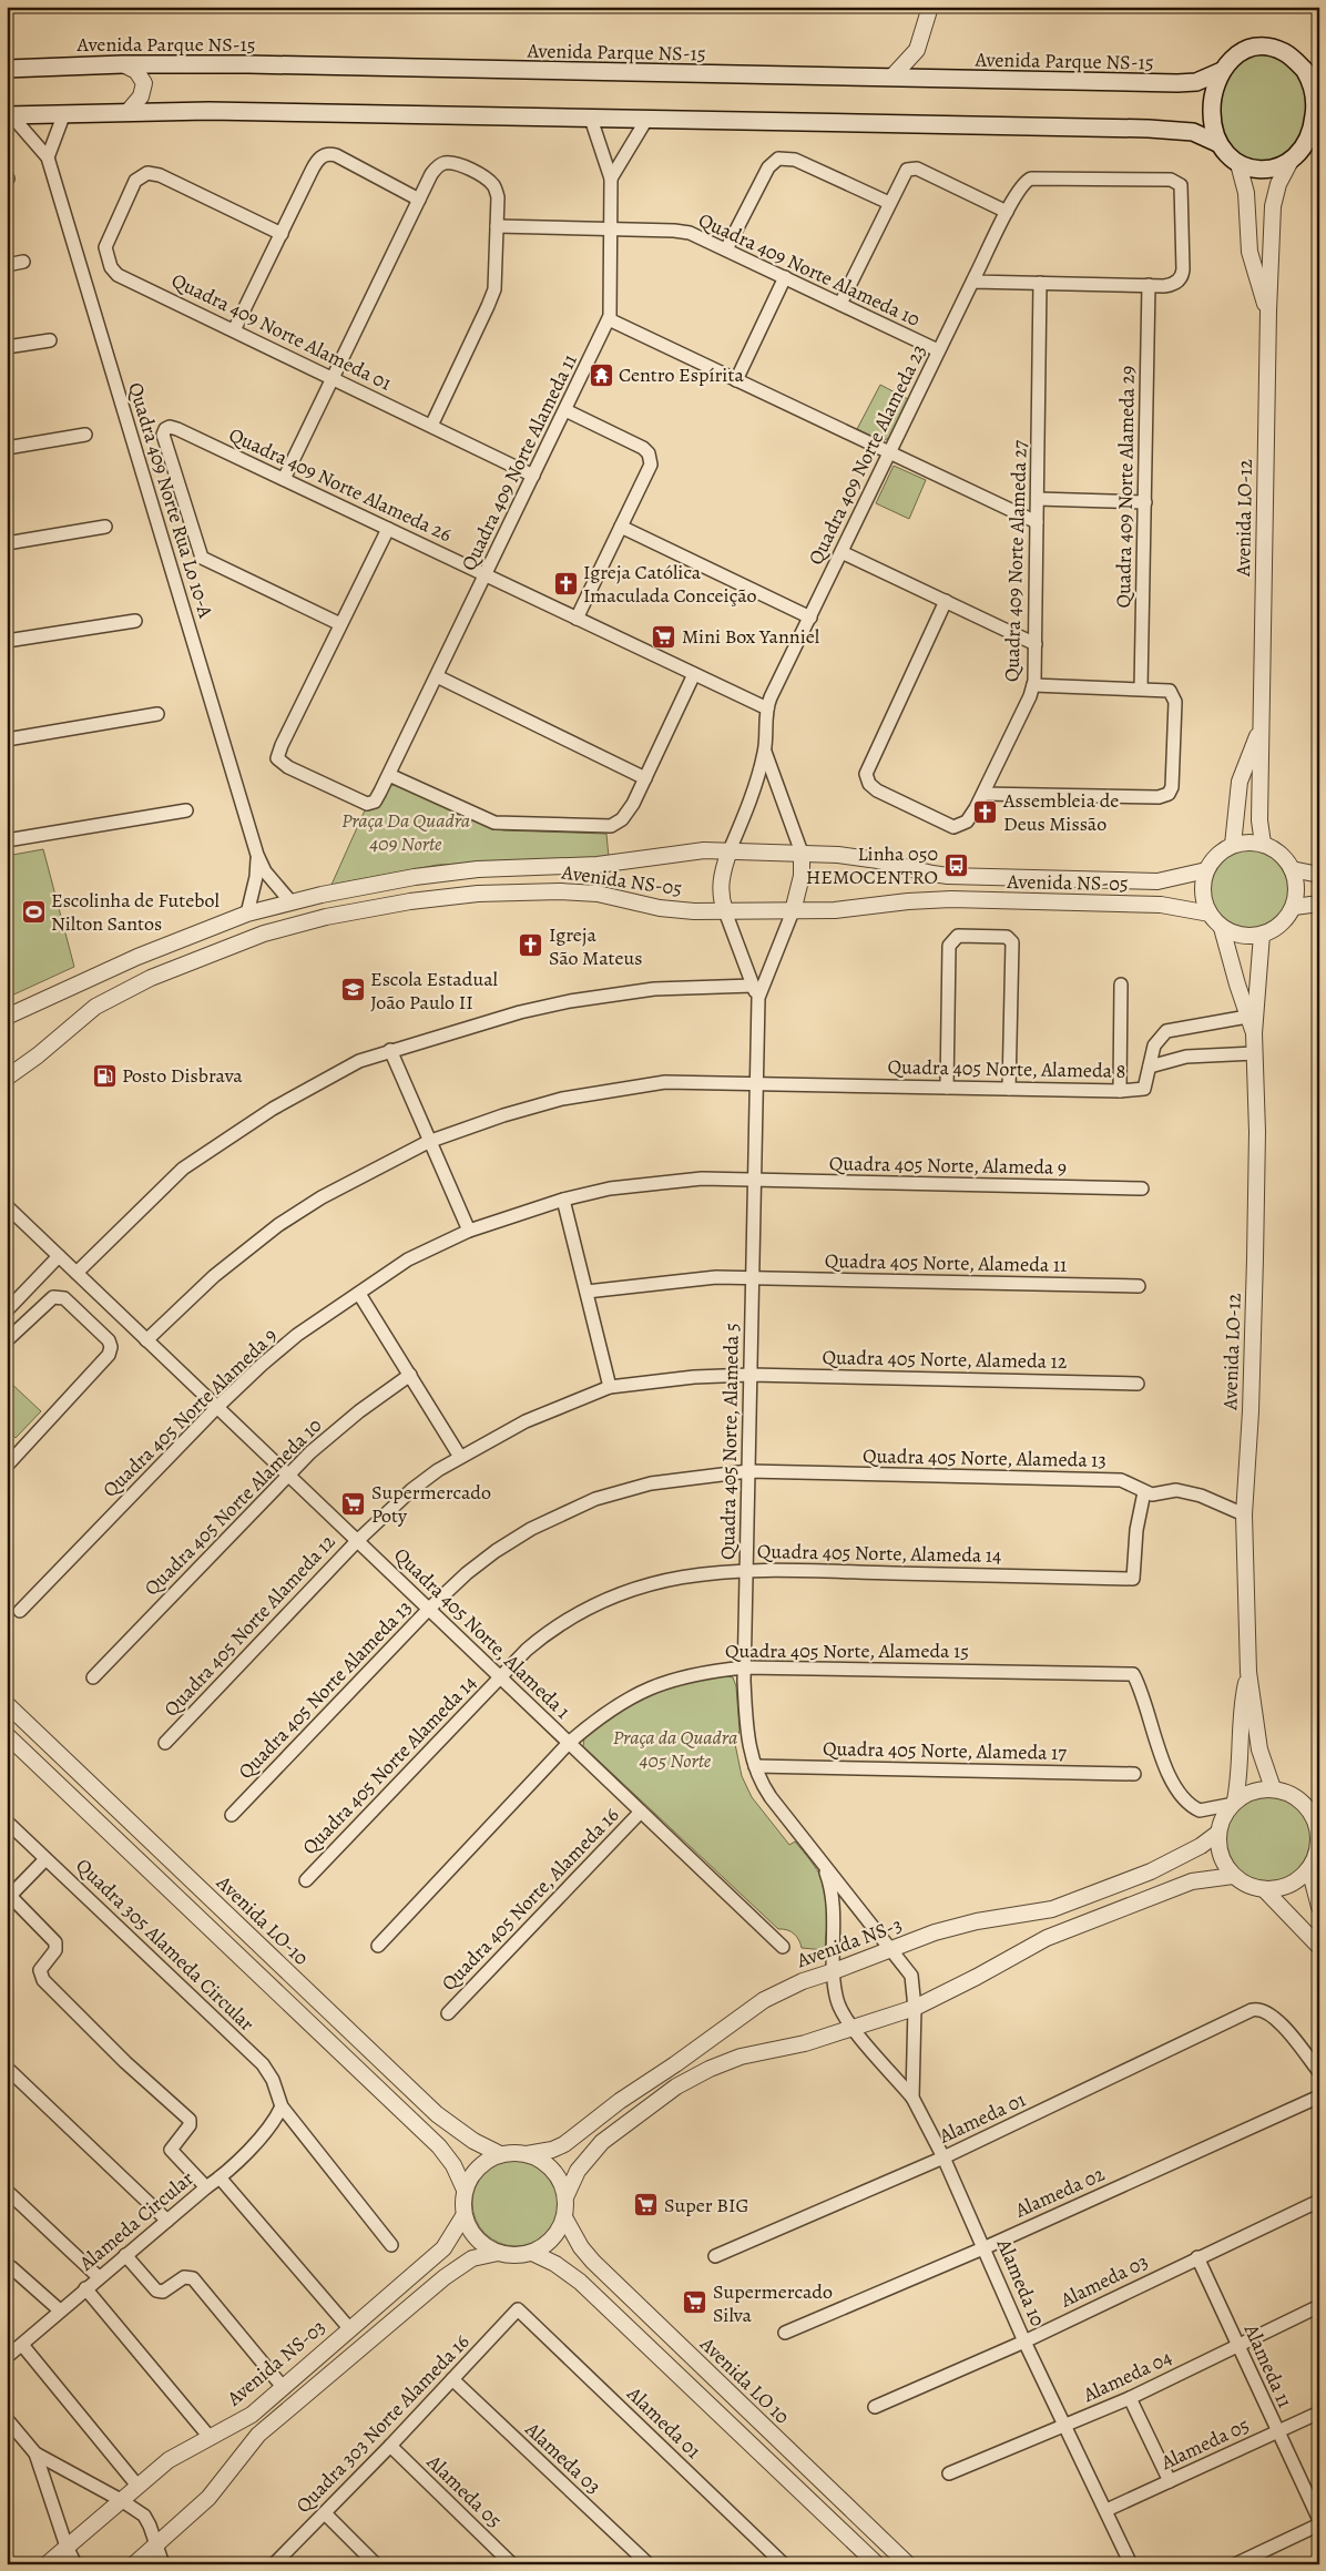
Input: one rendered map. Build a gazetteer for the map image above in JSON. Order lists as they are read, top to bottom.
{
  "streets": {
    "main road": ["Avenida Parque NS-15"],
    "street": [
      "Quadra 409 Norte Alameda 10",
      "Quadra 409 Norte Alameda 01",
      "Quadra 409 Norte Alameda 23",
      "Quadra 409 Norte Alameda 11",
      "Quadra 409 Norte Alameda 26",
      "Quadra 409 Norte Alameda 29",
      "Quadra 409 Norte Rua Lo 10-A",
      "Avenida LO-12",
      "Quadra 409 Norte Alameda 27",
      "Avenida NS-05",
      "Quadra 405 Norte, Alameda 8",
      "Quadra 405 Norte, Alameda 9",
      "Quadra 405 Norte, Alameda 11",
      "Quadra 405 Norte, Alameda 12",
      "Quadra 405 Norte Alameda 9",
      "Quadra 405 Norte, Alameda 5",
      "Quadra 405 Norte, Alameda 13",
      "Quadra 405 Norte Alameda 10",
      "Quadra 405 Norte, Alameda 14",
      "Quadra 405 Norte Alameda 12",
      "Quadra 405 Norte, Alameda 1",
      "Quadra 405 Norte, Alameda 15",
      "Quadra 405 Norte Alameda 13",
      "Quadra 405 Norte, Alameda 17",
      "Quadra 405 Norte Alameda 14",
      "Quadra 405 Norte, Alameda 16",
      "Avenida LO-10",
      "Avenida NS-3",
      "Quadra 305 Alameda Circular",
      "Alameda 01",
      "Alameda 02",
      "Alameda Circular",
      "Alameda 03",
      "Alameda 10",
      "Avenida NS-03",
      "Alameda 11",
      "Alameda 04",
      "Avenida LO 10",
      "Quadra 303 Norte Alameda 16",
      "Alameda 05"
    ]
  },
  "crossings": [
    ["Avenida Parque NS-15", "Avenida LO-12"],
    ["Quadra 409 Norte Alameda 10", "Quadra 409 Norte Alameda 23"],
    ["Quadra 409 Norte Alameda 10", "Quadra 409 Norte Alameda 11"],
    ["Quadra 409 Norte Alameda 01", "Quadra 409 Norte Alameda 11"],
    ["Quadra 409 Norte Alameda 23", "Quadra 409 Norte Alameda 26"],
    ["Quadra 409 Norte Alameda 23", "Quadra 409 Norte Alameda 29"],
    ["Quadra 409 Norte Alameda 23", "Avenida NS-05"],
    ["Quadra 409 Norte Alameda 11", "Quadra 409 Norte Alameda 26"],
    ["Quadra 409 Norte Rua Lo 10-A", "Avenida NS-05"],
    ["Avenida LO-12", "Avenida NS-05"],
    ["Avenida LO-12", "Quadra 405 Norte, Alameda 8"],
    ["Avenida LO-12", "Quadra 405 Norte, Alameda 13"],
    ["Avenida LO-12", "Quadra 405 Norte, Alameda 15"],
    ["Avenida LO-12", "Avenida NS-3"],
    ["Quadra 405 Norte, Alameda 8", "Quadra 405 Norte, Alameda 5"],
    ["Quadra 405 Norte, Alameda 8", "Quadra 405 Norte, Alameda 1"],
    ["Quadra 405 Norte, Alameda 9", "Quadra 405 Norte Alameda 9"],
    ["Quadra 405 Norte, Alameda 9", "Quadra 405 Norte, Alameda 5"],
    ["Quadra 405 Norte, Alameda 11", "Quadra 405 Norte, Alameda 5"],
    ["Quadra 405 Norte, Alameda 12", "Quadra 405 Norte, Alameda 5"],
    ["Quadra 405 Norte, Alameda 12", "Quadra 405 Norte Alameda 12"],
    ["Quadra 405 Norte Alameda 9", "Quadra 405 Norte, Alameda 5"],
    ["Quadra 405 Norte Alameda 9", "Quadra 405 Norte, Alameda 1"],
    ["Quadra 405 Norte, Alameda 5", "Quadra 405 Norte, Alameda 13"],
    ["Quadra 405 Norte, Alameda 5", "Quadra 405 Norte, Alameda 14"],
    ["Quadra 405 Norte, Alameda 5", "Quadra 405 Norte Alameda 12"],
    ["Quadra 405 Norte, Alameda 5", "Quadra 405 Norte, Alameda 15"],
    ["Quadra 405 Norte, Alameda 5", "Quadra 405 Norte Alameda 13"],
    ["Quadra 405 Norte, Alameda 5", "Quadra 405 Norte, Alameda 17"],
    ["Quadra 405 Norte, Alameda 5", "Avenida NS-3"],
    ["Quadra 405 Norte, Alameda 5", "Alameda 10"],
    ["Quadra 405 Norte, Alameda 13", "Quadra 405 Norte, Alameda 14"],
    ["Quadra 405 Norte, Alameda 13", "Quadra 405 Norte Alameda 13"],
    ["Quadra 405 Norte Alameda 10", "Quadra 405 Norte, Alameda 1"],
    ["Quadra 405 Norte, Alameda 14", "Quadra 405 Norte, Alameda 1"],
    ["Quadra 405 Norte, Alameda 14", "Quadra 405 Norte Alameda 14"],
    ["Quadra 405 Norte Alameda 12", "Quadra 405 Norte, Alameda 1"],
    ["Quadra 405 Norte, Alameda 1", "Quadra 405 Norte, Alameda 15"],
    ["Quadra 405 Norte, Alameda 1", "Quadra 405 Norte Alameda 13"],
    ["Quadra 405 Norte, Alameda 1", "Quadra 405 Norte Alameda 14"],
    ["Quadra 405 Norte, Alameda 1", "Quadra 405 Norte, Alameda 16"],
    ["Quadra 405 Norte, Alameda 15", "Avenida NS-3"],
    ["Avenida LO-10", "Avenida NS-3"],
    ["Avenida LO-10", "Avenida NS-03"],
    ["Avenida LO-10", "Avenida LO 10"],
    ["Avenida NS-3", "Avenida NS-03"],
    ["Avenida NS-3", "Avenida LO 10"],
    ["Quadra 305 Alameda Circular", "Alameda Circular"],
    ["Alameda 01", "Alameda 10"],
    ["Alameda 01", "Quadra 303 Norte Alameda 16"],
    ["Alameda 02", "Alameda 10"],
    ["Alameda 03", "Alameda 10"],
    ["Alameda 03", "Alameda 11"],
    ["Alameda 03", "Quadra 303 Norte Alameda 16"],
    ["Alameda 10", "Alameda 04"],
    ["Alameda 10", "Alameda 05"],
    ["Avenida NS-03", "Avenida LO 10"],
    ["Alameda 11", "Alameda 04"],
    ["Alameda 11", "Alameda 05"],
    ["Quadra 303 Norte Alameda 16", "Alameda 05"]
  ],
  "parks": ["Praça Da Quadra 409 Norte", "Praça da Quadra 405 Norte"],
  "places": {
    "temple": ["Centro Espírita"],
    "church": ["Igreja Católica Imaculada Conceição", "Assembleia de Deus Missão", "Igreja São Mateus"],
    "supermarket": [
      "Mini Box Yanniel",
      "Supermercado Poty",
      "Super BIG",
      "Supermercado Silva"
    ],
    "bus stop": ["Linha 050 HEMOCENTRO"],
    "sports": ["Escolinha de Futebol Nilton Santos"],
    "school or university": ["Escola Estadual João Paulo II"],
    "fuel station": ["Posto Disbrava"]
  }
}
